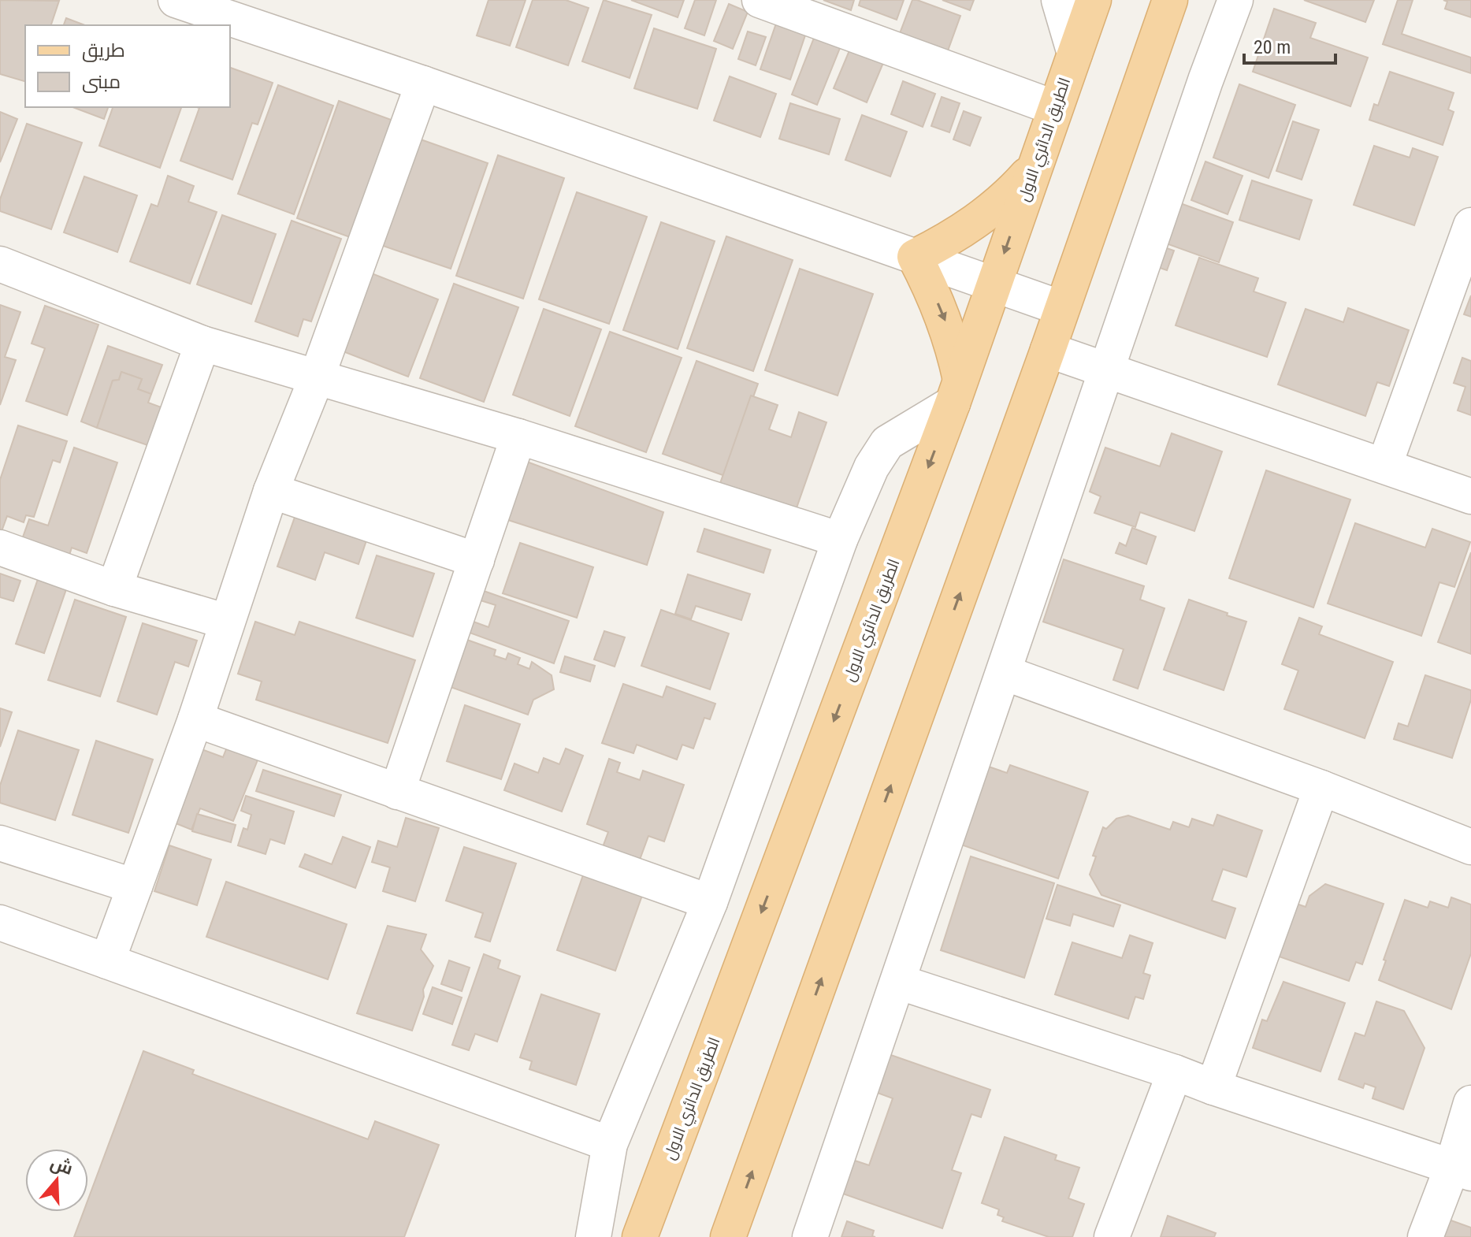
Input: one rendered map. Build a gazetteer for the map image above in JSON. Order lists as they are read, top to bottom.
{
  "streets": {
    "main road": ["الطريق الدائري الاول"]
  },
  "legend": ["طريق", "مبنى"],
  "scale_bar": "20 m",
  "north": "top"
}
